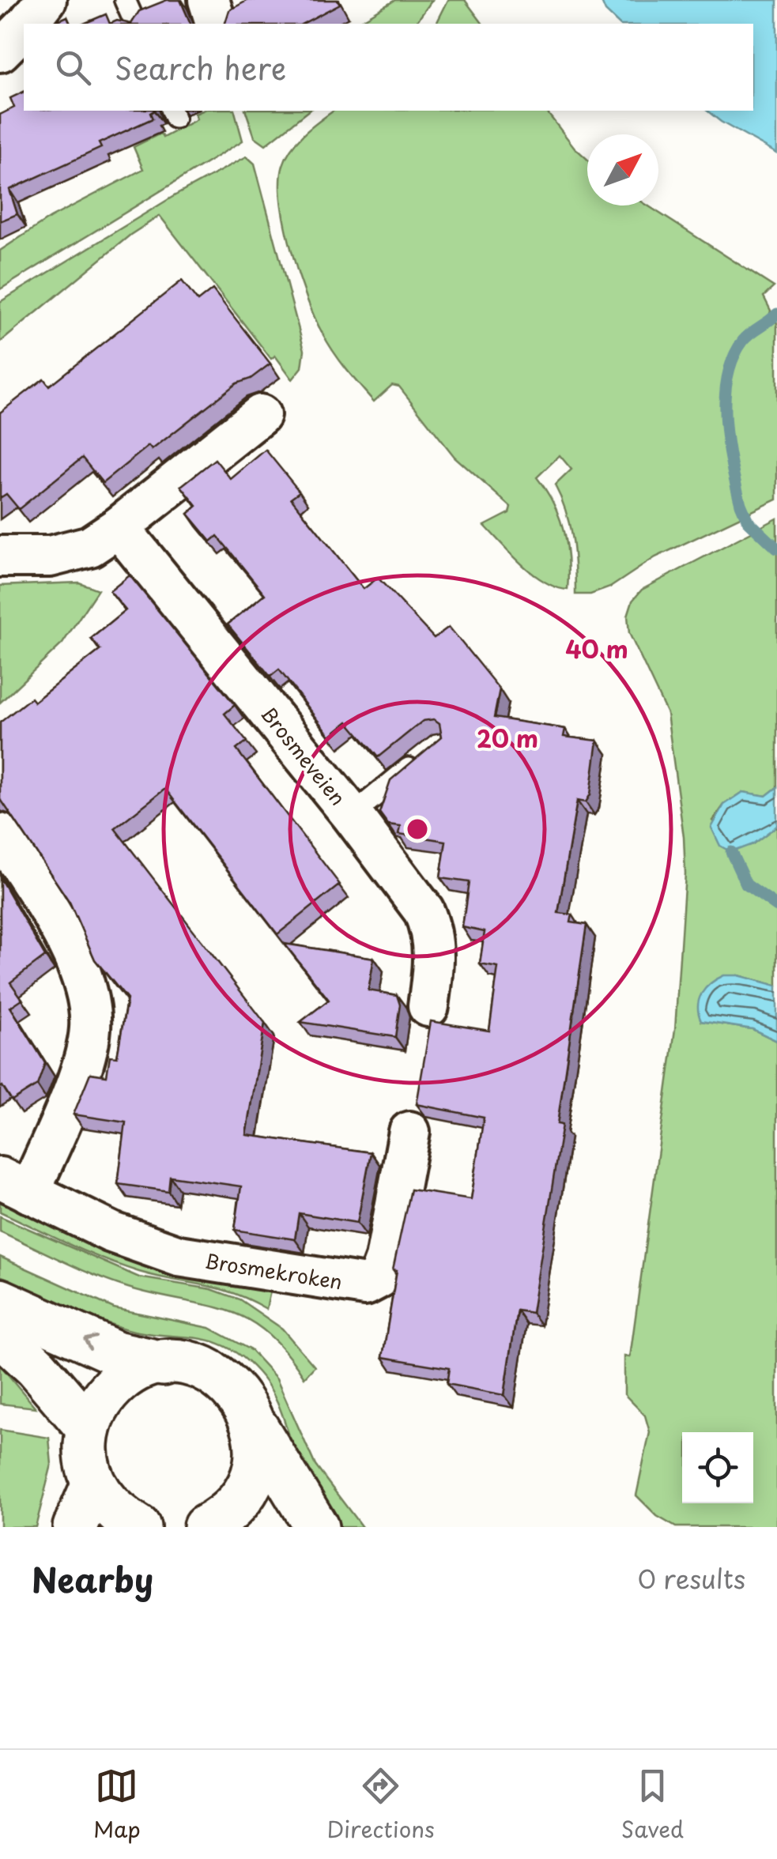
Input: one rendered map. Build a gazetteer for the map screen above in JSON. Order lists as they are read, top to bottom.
{
  "streets": {
    "street": ["Brosmeveien", "Brosmekroken"]
  },
  "north": "top right",
  "page": {
    "search": "Search here",
    "heading": ["Nearby", "0 results"],
    "nav": ["Map", "Directions", "Saved"]
  },
  "rings": ["40 m", "20 m"]
}
